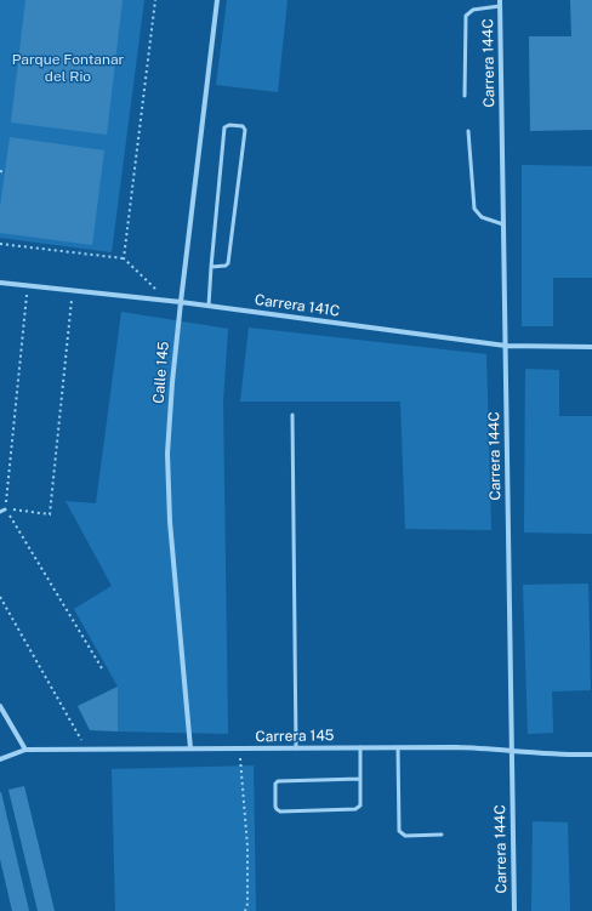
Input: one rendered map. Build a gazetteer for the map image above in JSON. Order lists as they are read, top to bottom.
{
  "streets": {
    "street": [
      "Carrera 144C",
      "Carrera 141C",
      "Calle 145",
      "Carrera 145"
    ]
  },
  "crossings": [
    ["Carrera 144C", "Carrera 141C"],
    ["Carrera 144C", "Carrera 145"],
    ["Carrera 141C", "Calle 145"],
    ["Calle 145", "Carrera 145"]
  ],
  "parks": ["Parque Fontanar del Rio"]
}
